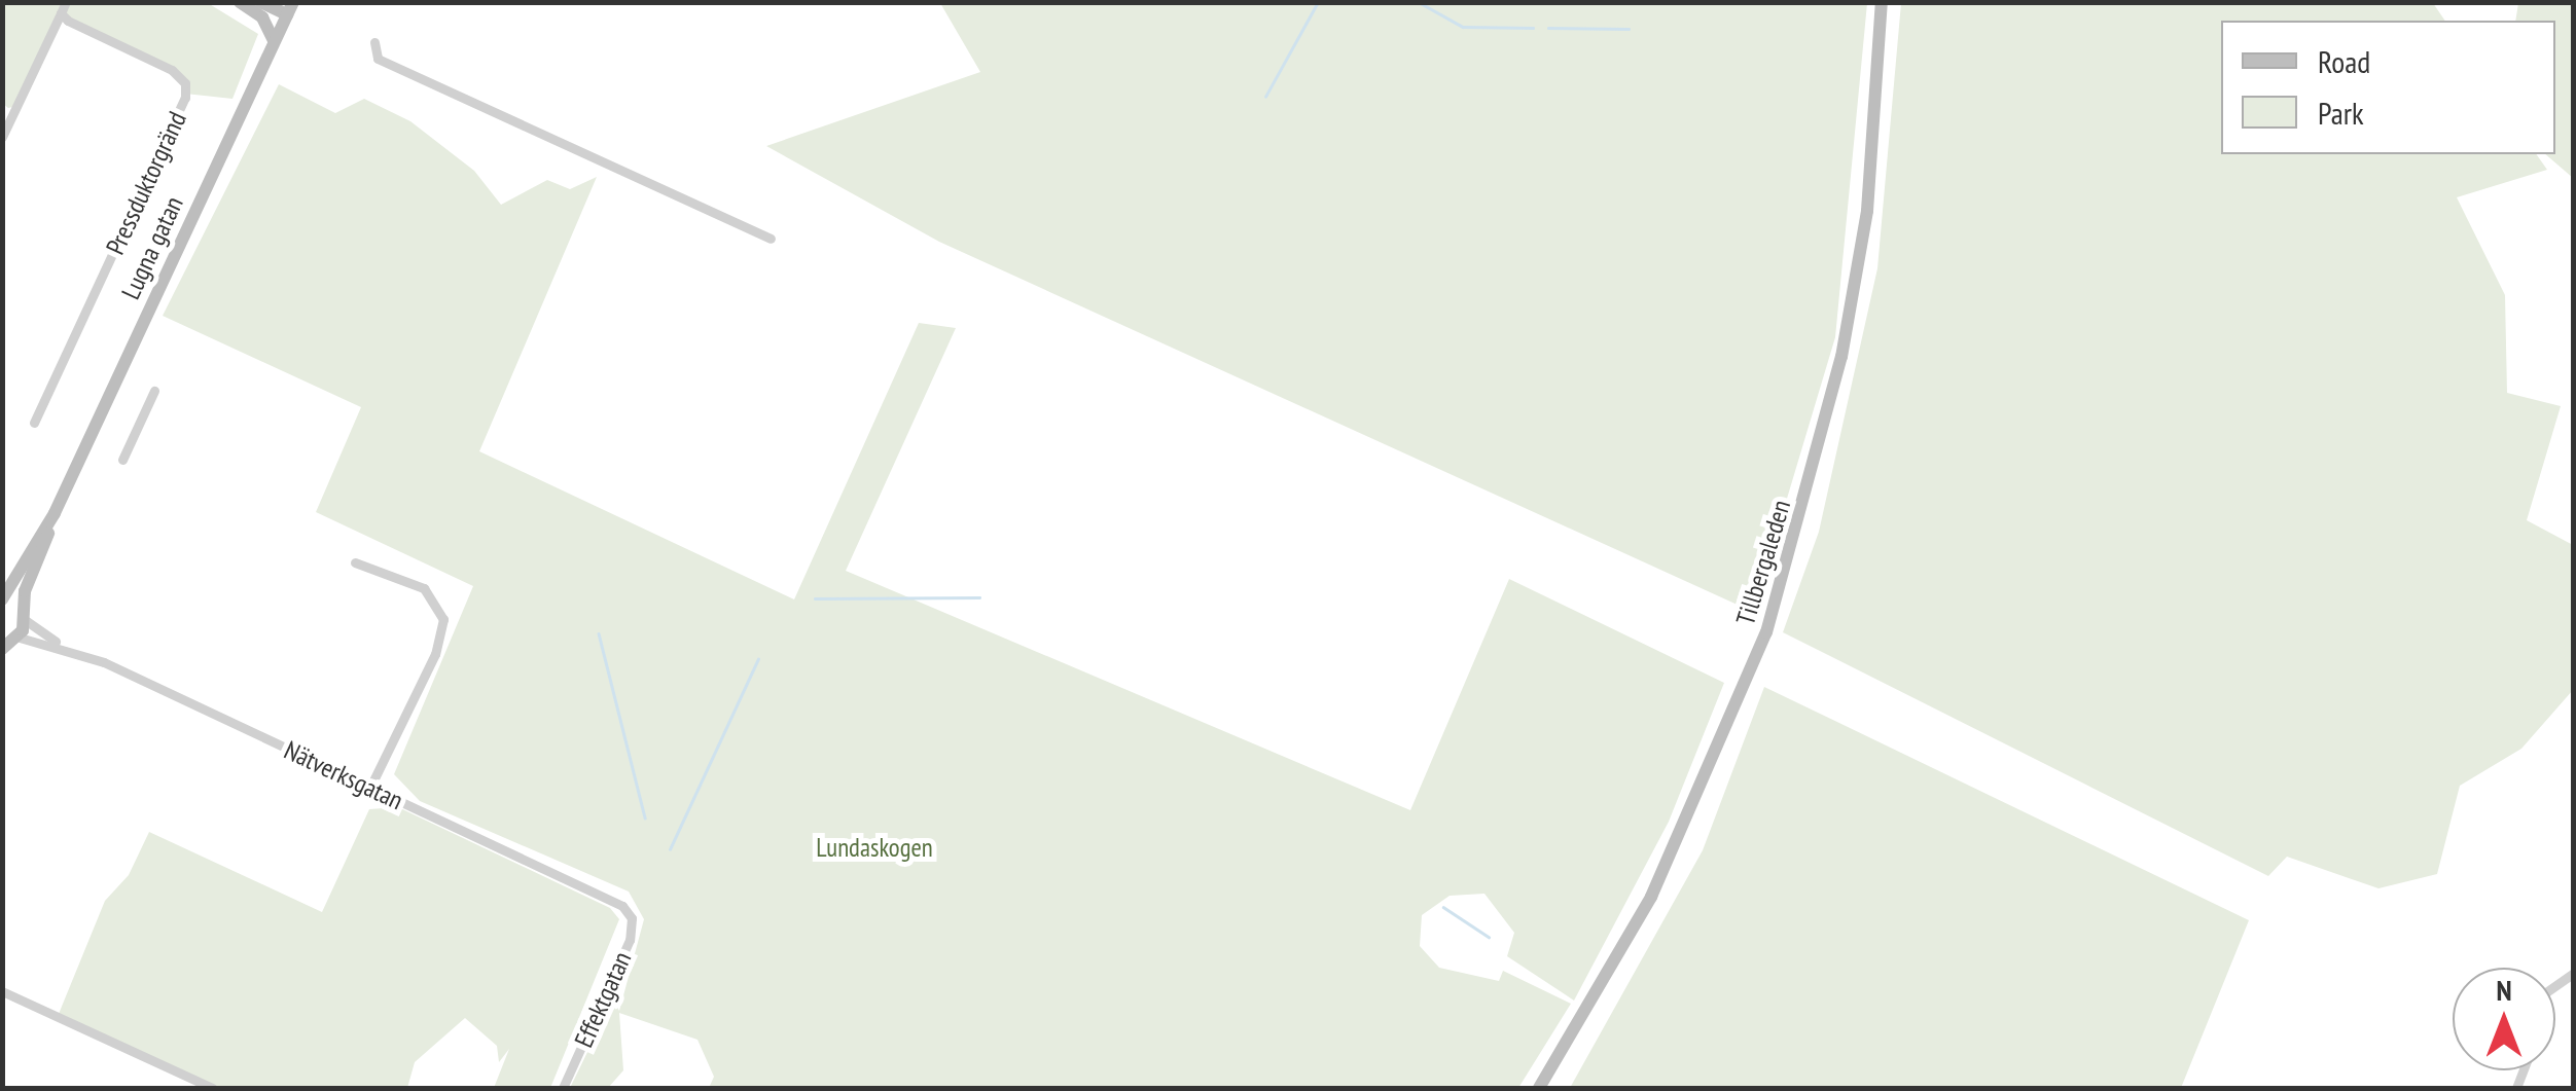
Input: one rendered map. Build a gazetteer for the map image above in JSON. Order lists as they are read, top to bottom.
{
  "streets": {
    "main road": ["Lugna gatan", "Tillbergaleden"],
    "street": ["Pressduktorgränd", "Nätverksgatan", "Effektgatan"]
  },
  "crossings": [
    ["Lugna gatan", "Nätverksgatan"],
    ["Nätverksgatan", "Effektgatan"]
  ],
  "parks": ["Lundaskogen"],
  "legend": ["Road", "Park"],
  "north": "top"
}
